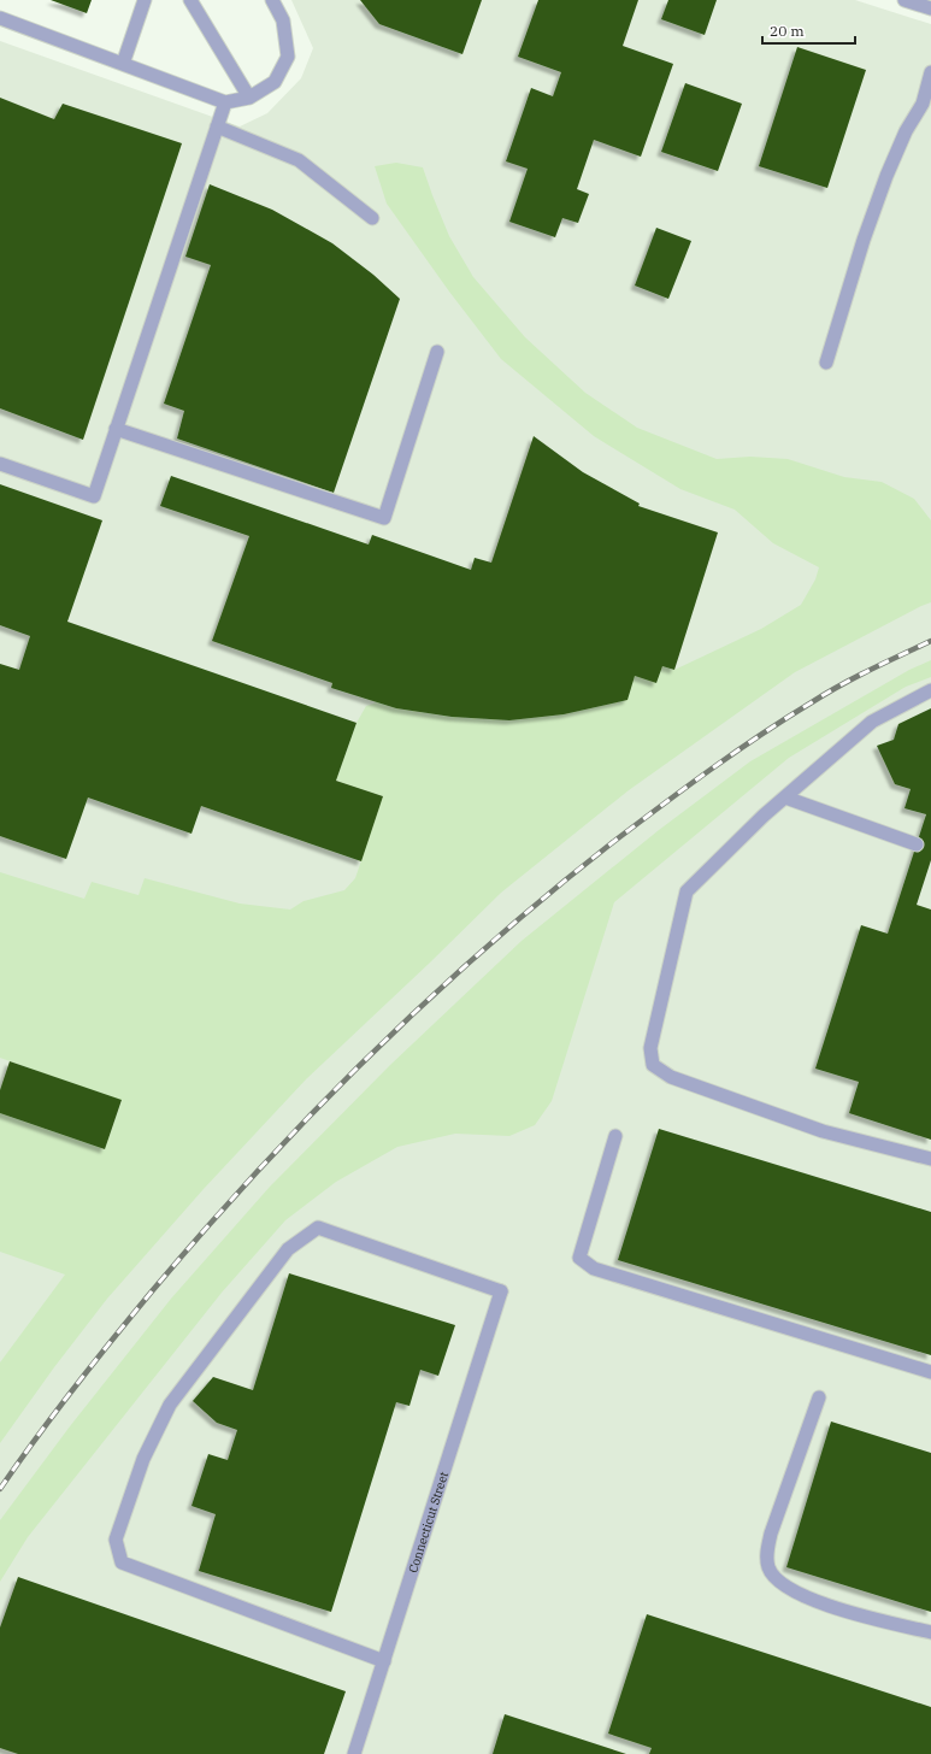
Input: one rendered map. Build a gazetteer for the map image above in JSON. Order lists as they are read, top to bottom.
{
  "streets": {
    "street": ["Connecticut Street"]
  },
  "scale_bar": "20 m"
}
